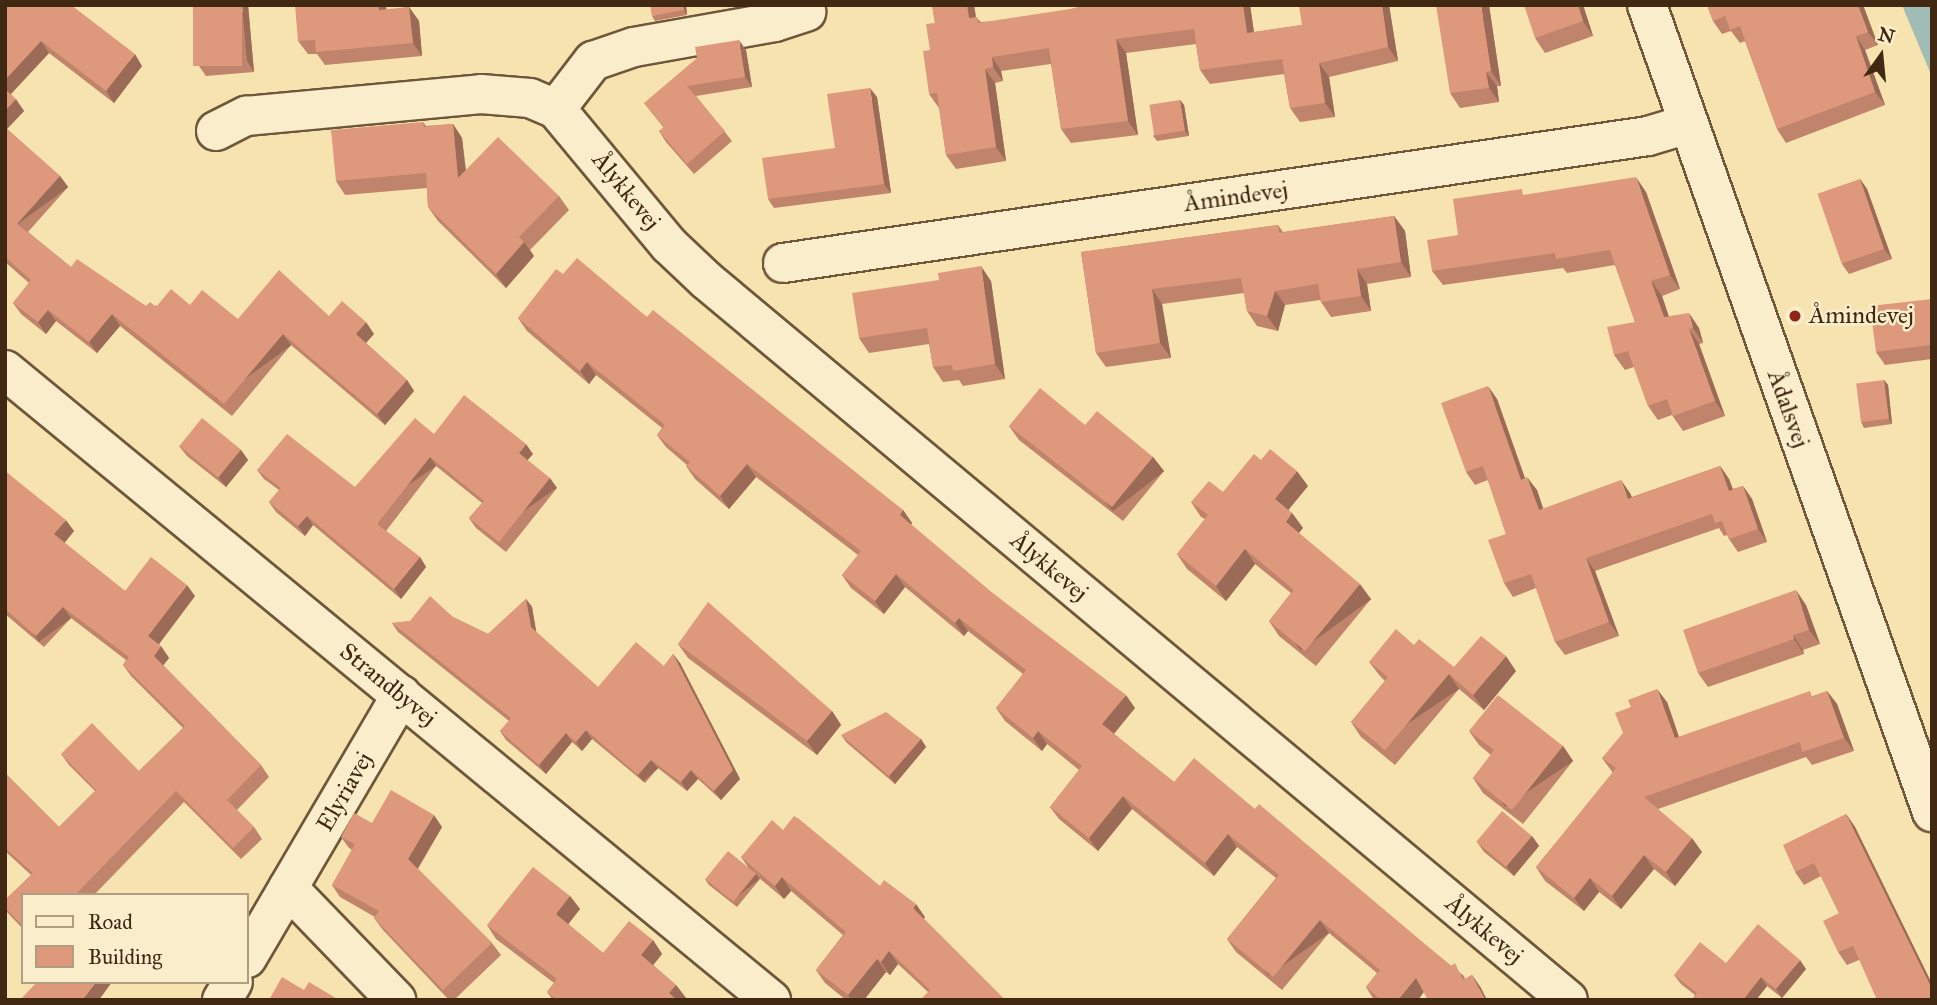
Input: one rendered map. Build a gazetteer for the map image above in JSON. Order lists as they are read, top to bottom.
{
  "streets": {
    "street": [
      "Ålykkevej",
      "Åmindevej",
      "Ådalsvej",
      "Strandbyvej",
      "Elyriavej"
    ]
  },
  "crossings": [
    ["Åmindevej", "Ådalsvej"],
    ["Strandbyvej", "Elyriavej"]
  ],
  "places": ["Åmindevej"],
  "legend": ["Road", "Building"],
  "north": "top"
}
